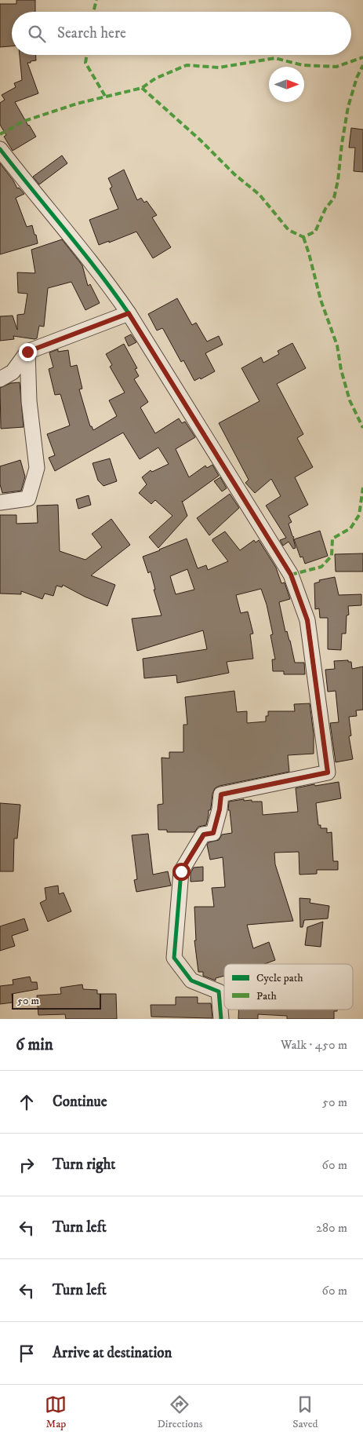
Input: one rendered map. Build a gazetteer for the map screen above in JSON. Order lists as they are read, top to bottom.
{
  "legend": ["Cycle path", "Path"],
  "scale_bar": "50 m",
  "north": "right",
  "page": {
    "search": "Search here",
    "scale": "50 m",
    "heading": ["6 min", "Walk · 450 m"],
    "list": [
      ["Continue", "50 m"],
      ["Turn right", "60 m"],
      ["Turn left", "280 m"],
      ["Turn left", "60 m"],
      "Arrive at destination"
    ],
    "nav": ["Map", "Directions", "Saved"]
  }
}
